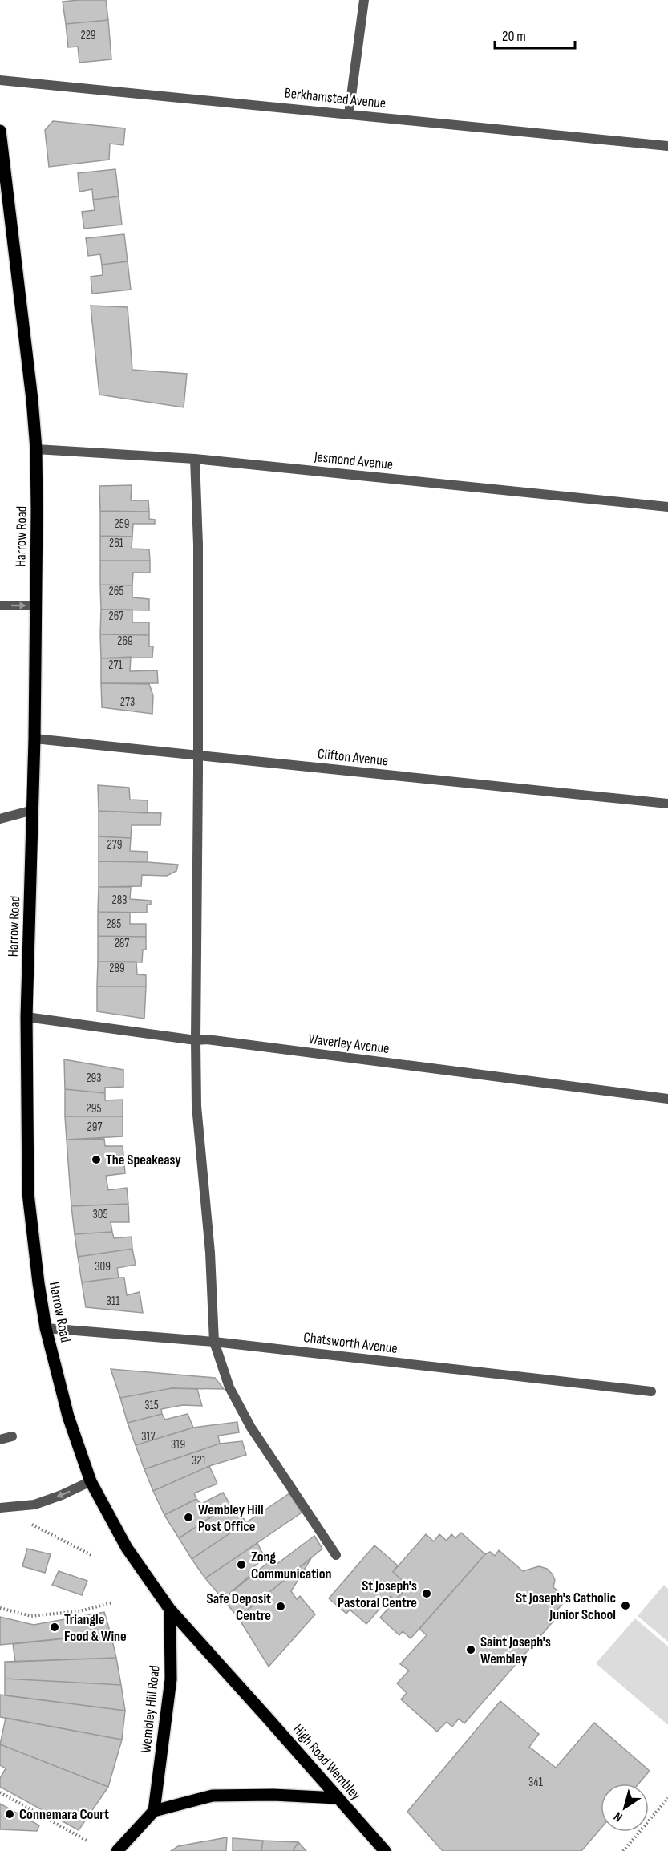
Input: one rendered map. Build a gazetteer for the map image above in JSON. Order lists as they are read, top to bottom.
{
  "streets": {
    "main road": ["Harrow Road", "Wembley Hill Road", "High Road Wembley"],
    "street": [
      "Berkhamsted Avenue",
      "Jesmond Avenue",
      "Clifton Avenue",
      "Waverley Avenue",
      "Chatsworth Avenue"
    ]
  },
  "crossings": [
    ["Jesmond Avenue", "Harrow Road"],
    ["Harrow Road", "Clifton Avenue"],
    ["Harrow Road", "Waverley Avenue"],
    ["Harrow Road", "Chatsworth Avenue"],
    ["Harrow Road", "Wembley Hill Road"],
    ["Harrow Road", "High Road Wembley"]
  ],
  "places": [
    "The Speakeasy",
    "Wembley Hill Post Office",
    "Zong Communication",
    "St Joseph's Pastoral Centre",
    "St Joseph's Catholic Junior School",
    "Safe Deposit Centre",
    "Triangle Food & Wine",
    "Saint Joseph's Wembley",
    "Connemara Court"
  ],
  "house_numbers": [
    "229",
    "259",
    "261",
    "265",
    "267",
    "269",
    "271",
    "273",
    "279",
    "283",
    "285",
    "287",
    "289",
    "293",
    "295",
    "297",
    "305",
    "309",
    "311",
    "315",
    "317",
    "319",
    "321",
    "341"
  ],
  "scale_bar": "20 m",
  "north": "bottom left"
}
